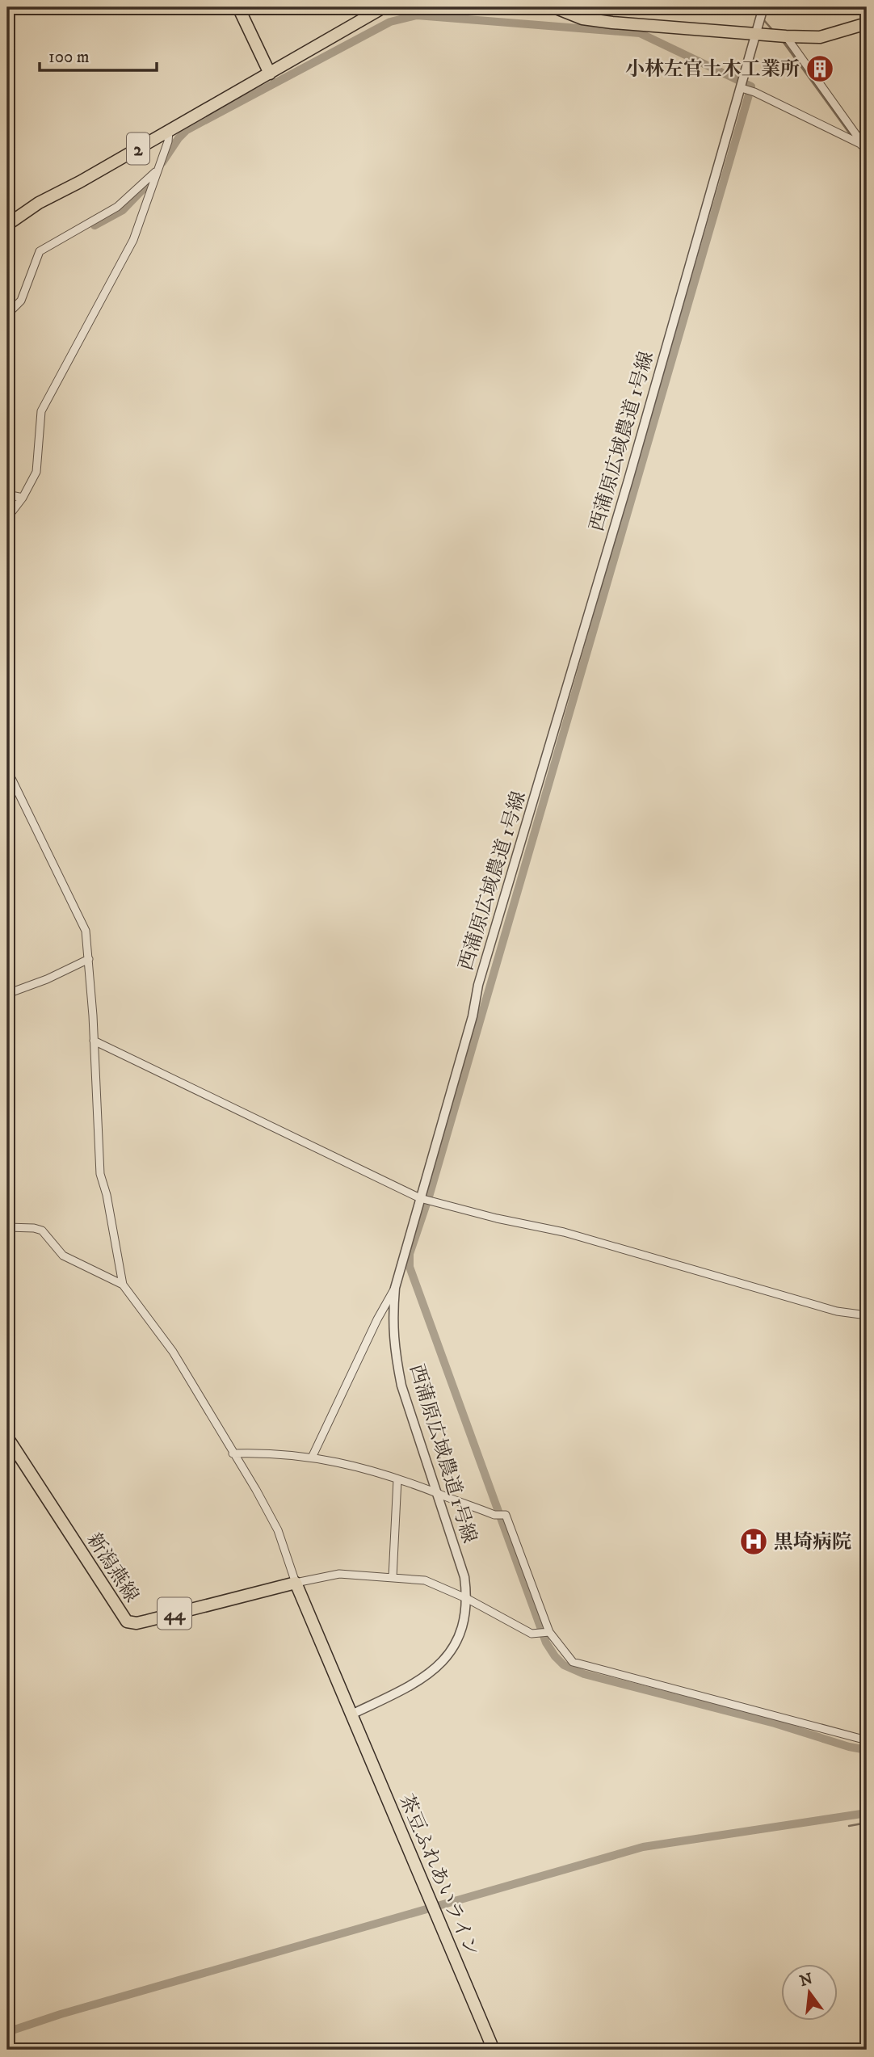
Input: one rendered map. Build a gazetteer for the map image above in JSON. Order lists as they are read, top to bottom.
{
  "streets": {
    "main road": [
      "2",
      "新潟燕線",
      "44",
      "茶豆ふれあいライン"
    ],
    "street": ["西蒲原広域農道 1号線"]
  },
  "crossings": [
    ["西蒲原広域農道 1号線", "茶豆ふれあいライン"]
  ],
  "places": {
    "building": ["小林左官土木工業所"],
    "hospital": ["黒埼病院"]
  },
  "scale_bar": "100 m",
  "north": "top"
}
